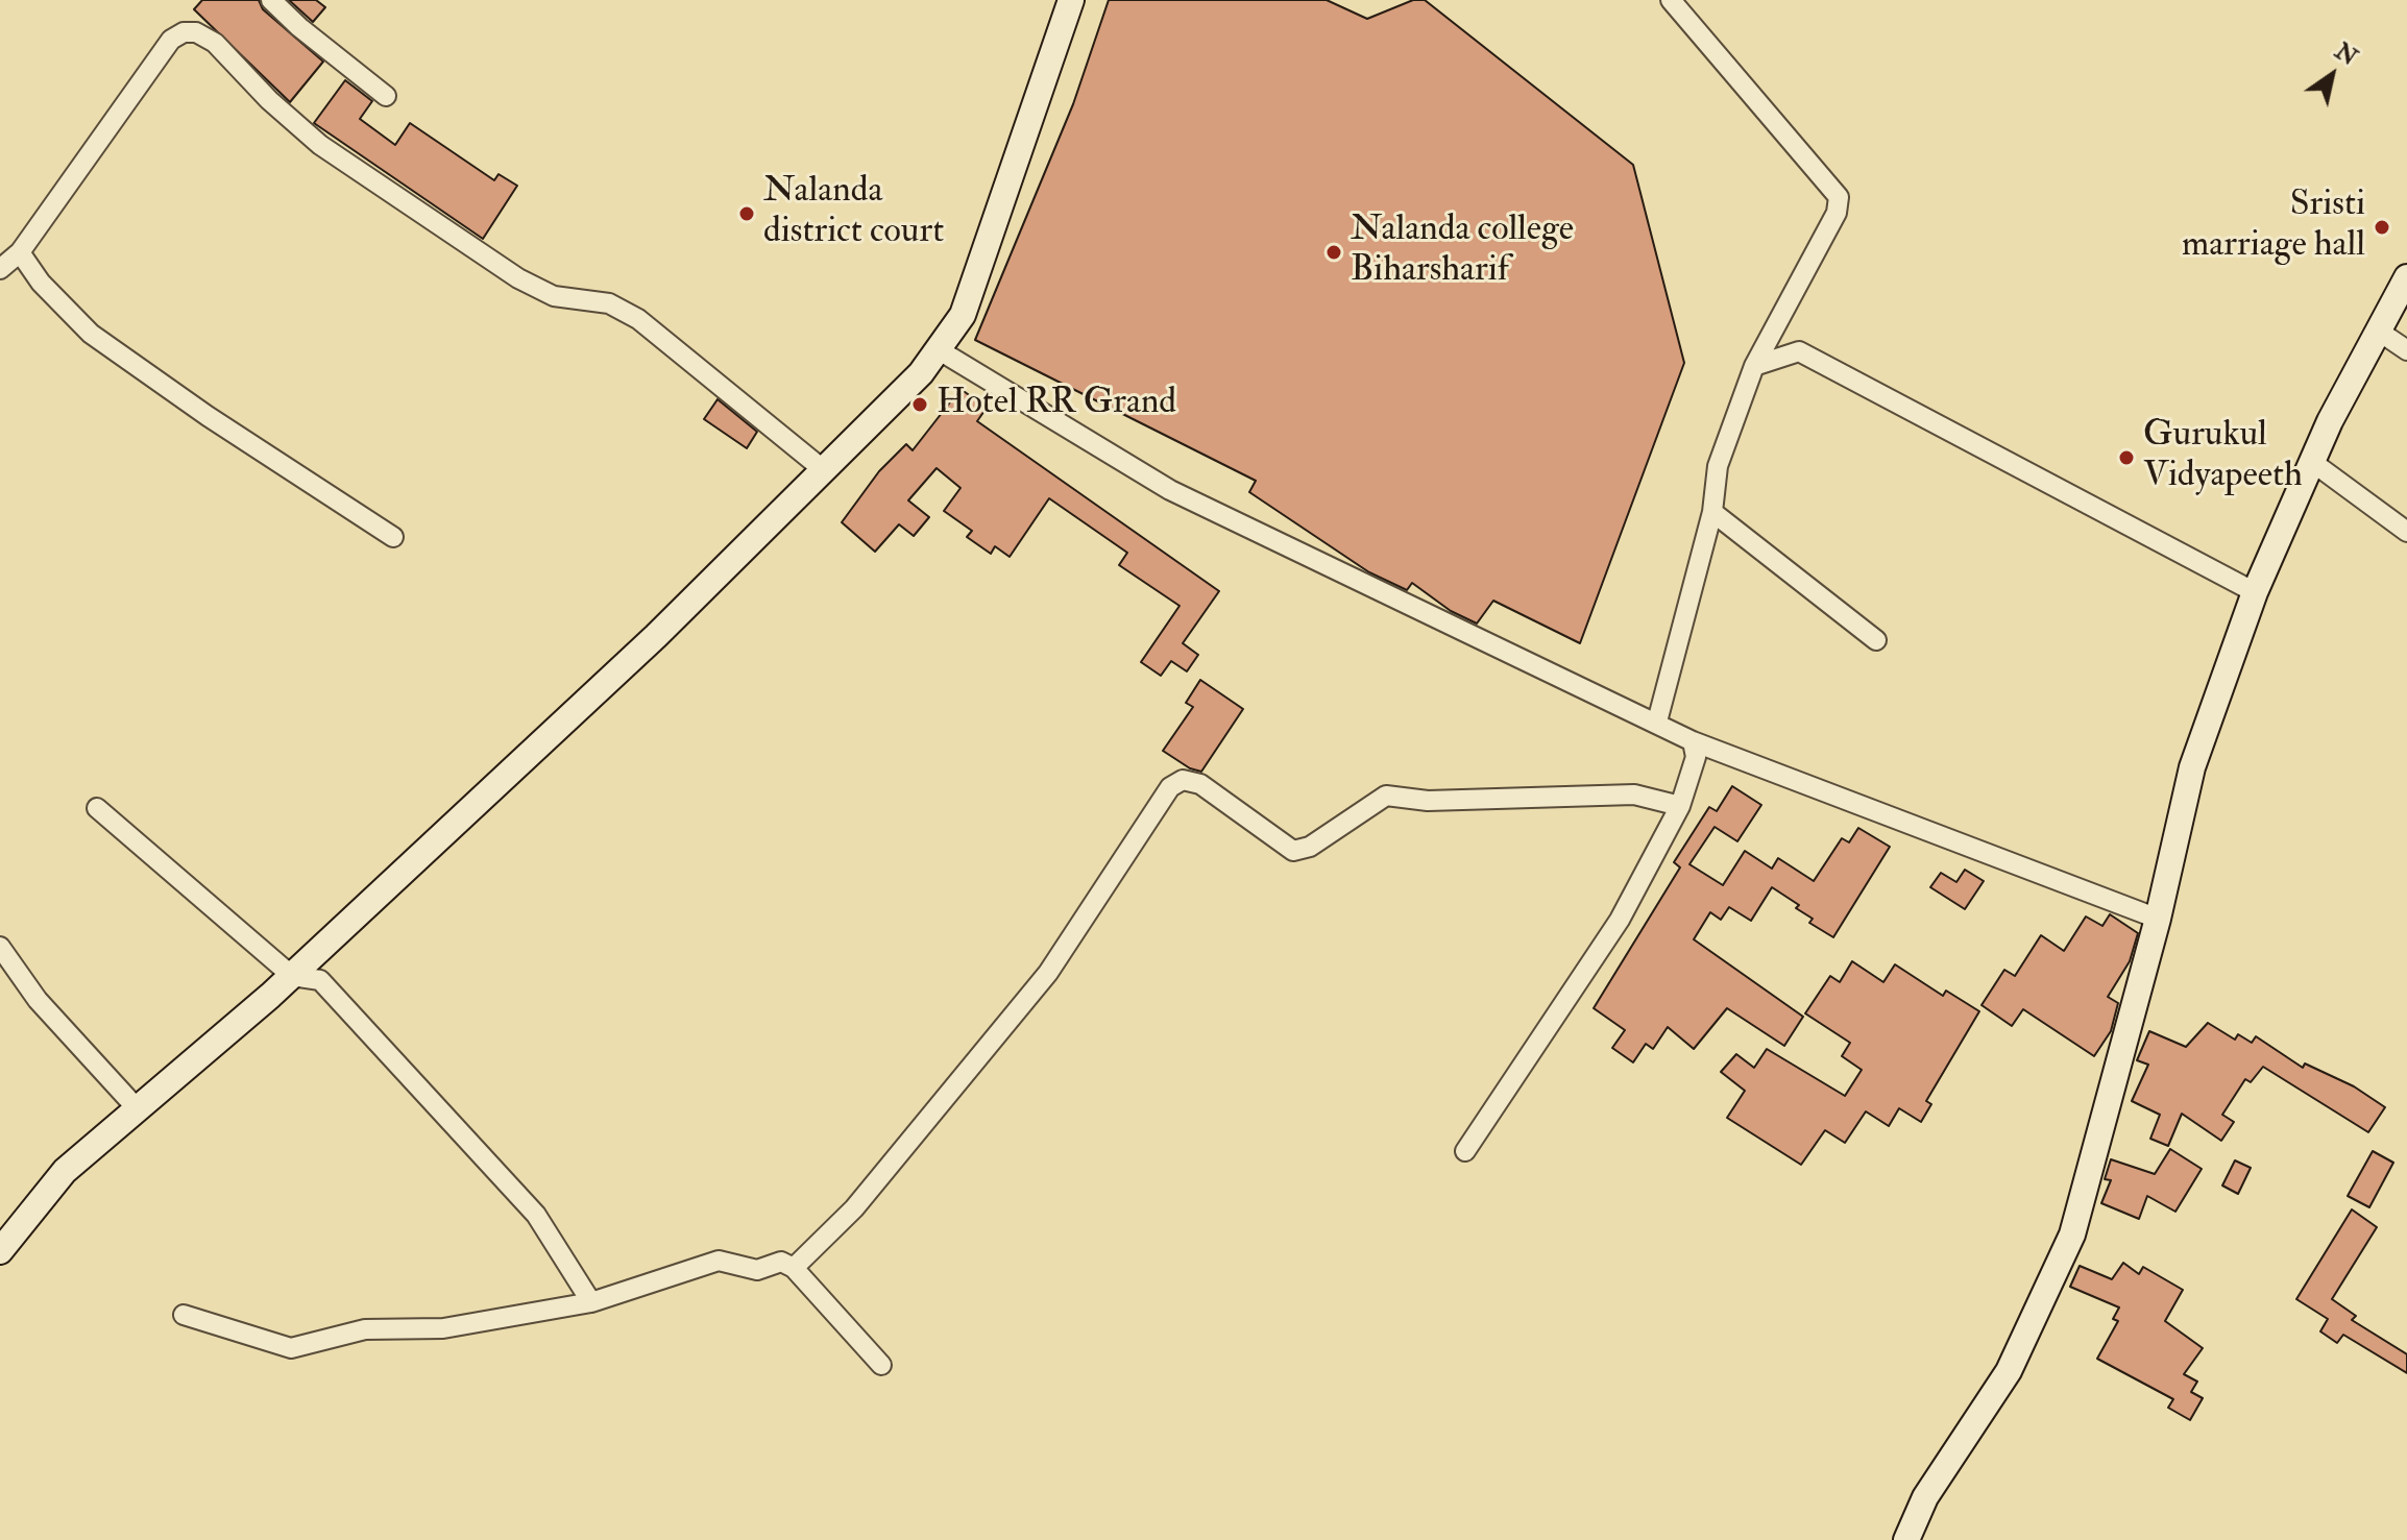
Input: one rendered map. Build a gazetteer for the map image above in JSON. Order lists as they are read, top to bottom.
{
  "places": [
    "Nalanda district court",
    "Sristi marriage hall",
    "Nalanda college Biharsharif",
    "Hotel RR Grand",
    "Gurukul Vidyapeeth"
  ],
  "north": "top right"
}
